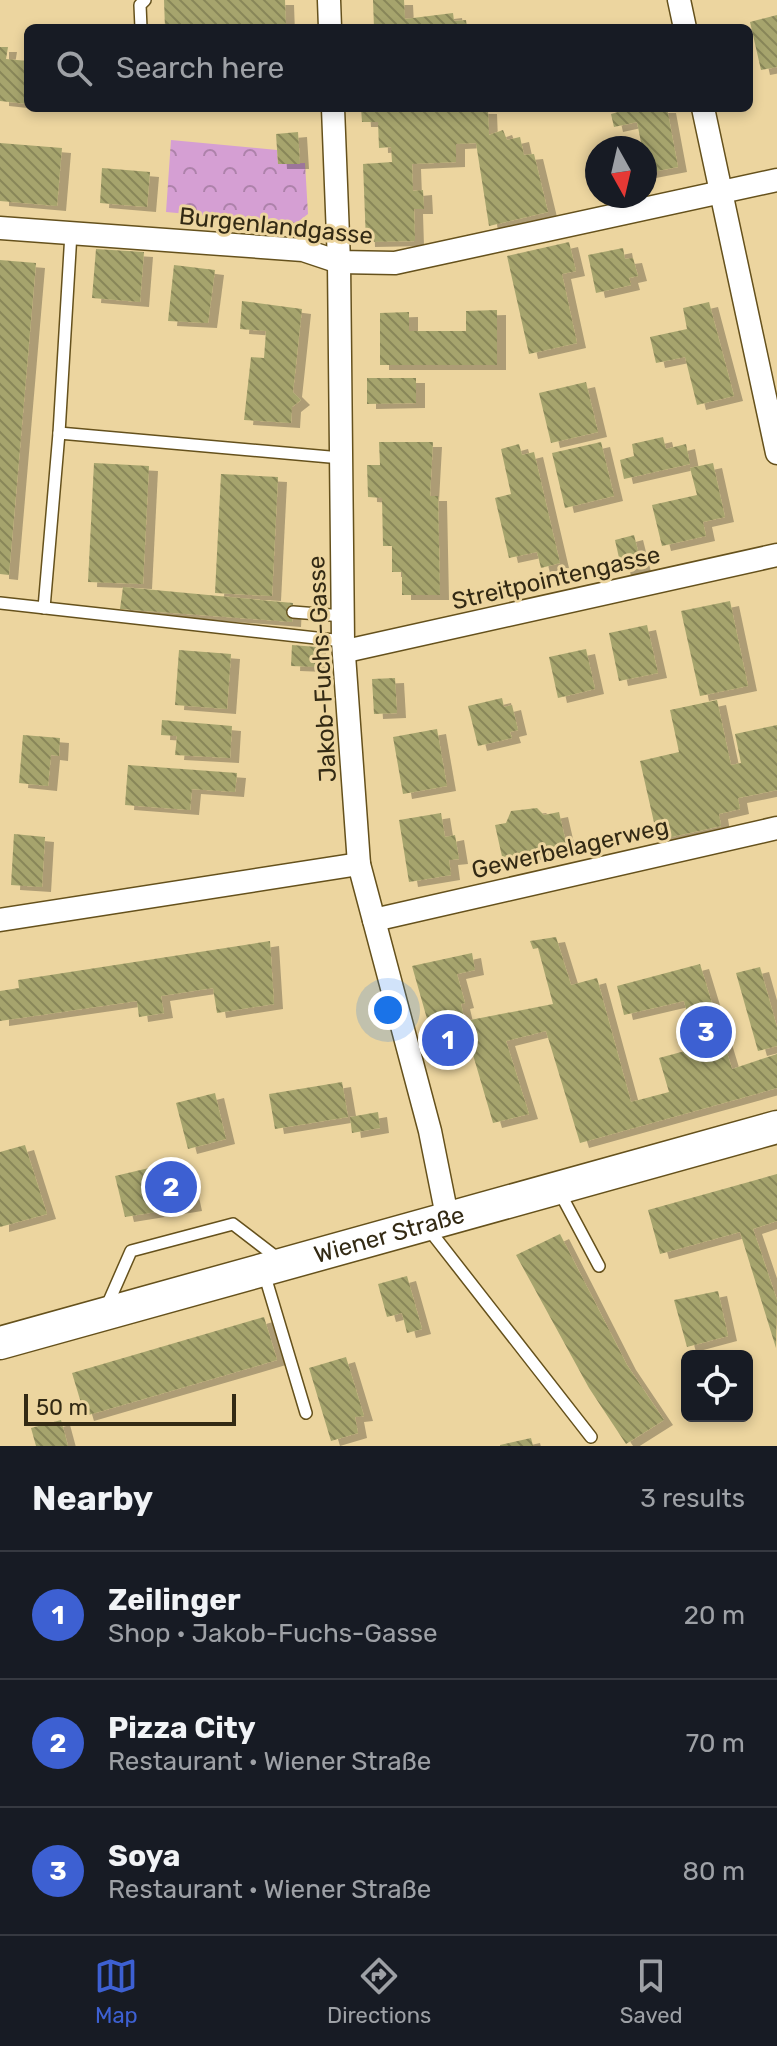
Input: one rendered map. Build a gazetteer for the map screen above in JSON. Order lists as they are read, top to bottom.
{
  "streets": {
    "main road": ["Wiener Straße"],
    "street": [
      "Burgenlandgasse",
      "Streitpointengasse",
      "Jakob-Fuchs-Gasse",
      "Gewerbelagerweg"
    ]
  },
  "crossings": [
    ["Burgenlandgasse", "Jakob-Fuchs-Gasse"],
    ["Streitpointengasse", "Jakob-Fuchs-Gasse"],
    ["Jakob-Fuchs-Gasse", "Gewerbelagerweg"],
    ["Jakob-Fuchs-Gasse", "Wiener Straße"]
  ],
  "scale_bar": "50 m",
  "north": "bottom",
  "page": {
    "search": "Search here",
    "pins": ["3", "1", "2"],
    "scale": "50 m",
    "heading": ["Nearby", "3 results"],
    "list": [
      {
        "mark": "1",
        "name": "Zeilinger",
        "note": "Shop · Jakob-Fuchs-Gasse",
        "value": "20 m"
      },
      {
        "mark": "2",
        "name": "Pizza City",
        "note": "Restaurant · Wiener Straße",
        "value": "70 m"
      },
      {
        "mark": "3",
        "name": "Soya",
        "note": "Restaurant · Wiener Straße",
        "value": "80 m"
      }
    ],
    "nav": ["Map", "Directions", "Saved"]
  }
}
